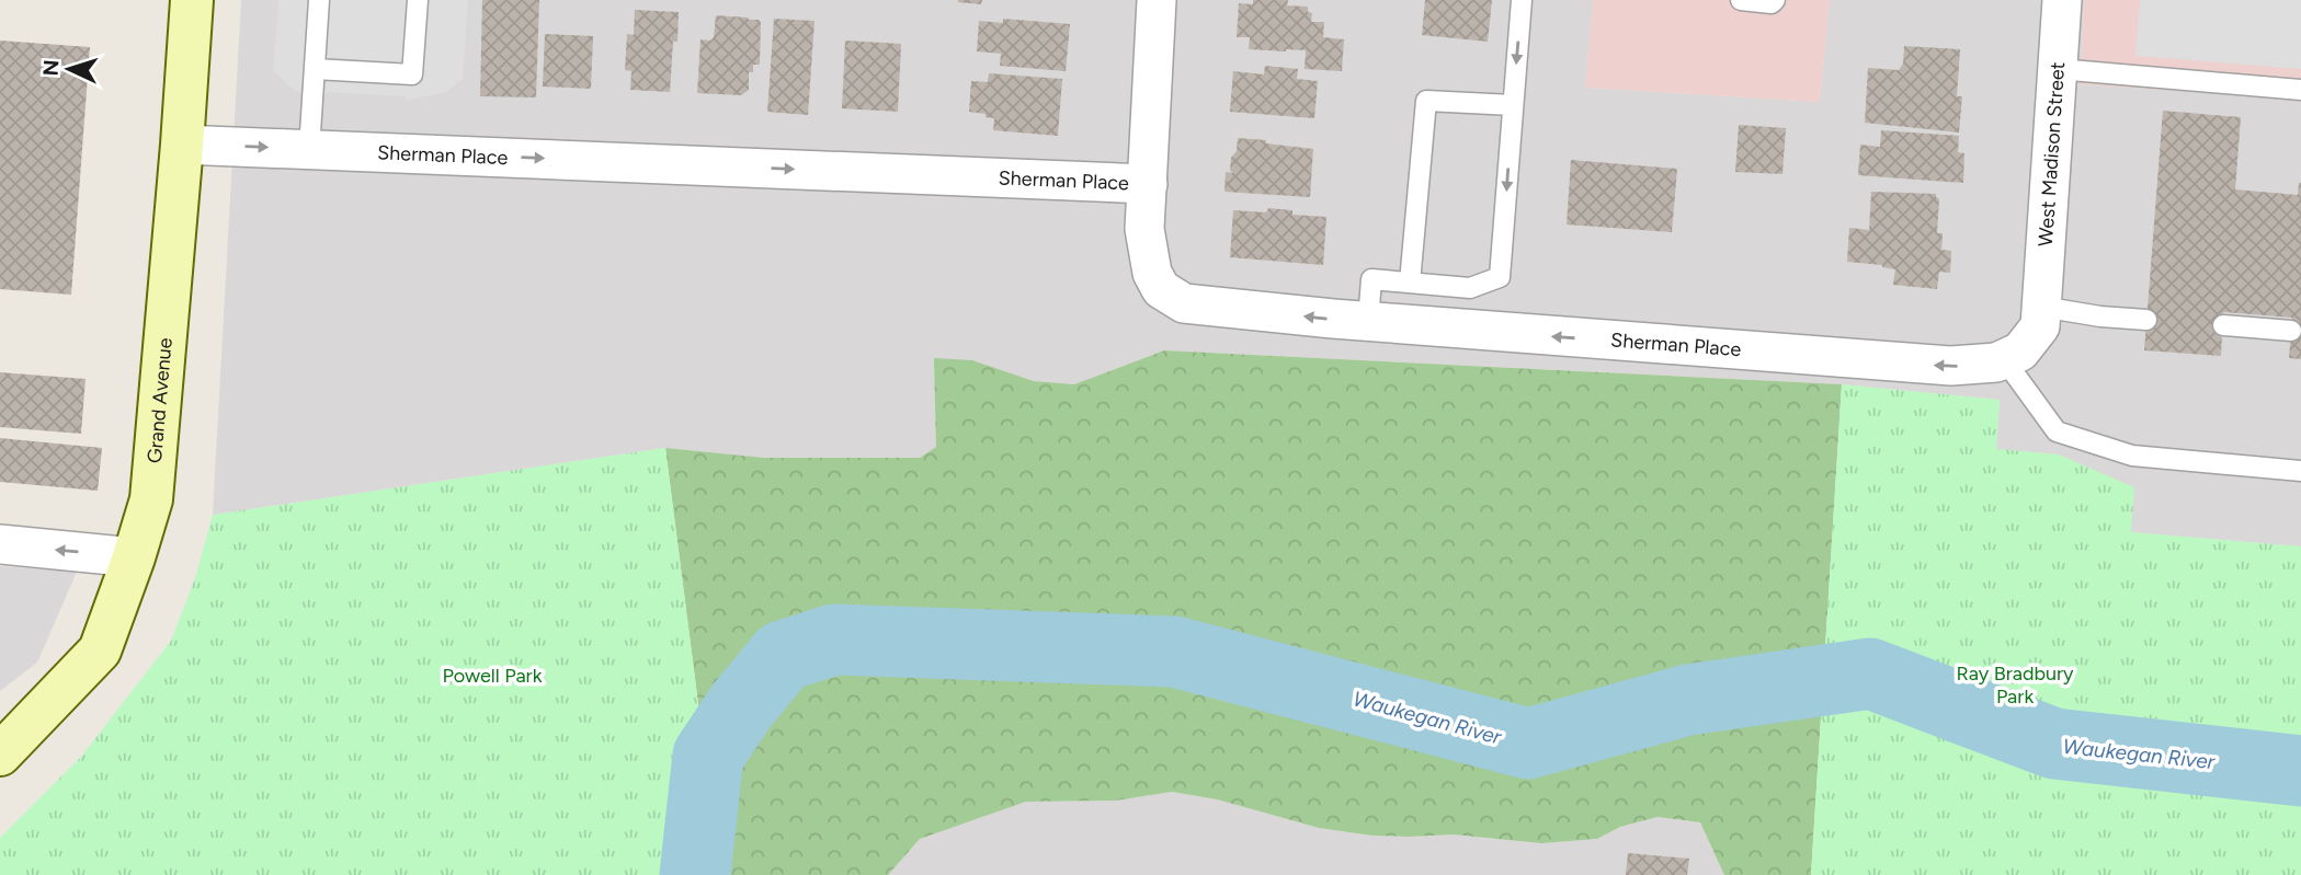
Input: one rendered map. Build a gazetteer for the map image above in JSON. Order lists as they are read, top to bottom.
{
  "streets": {
    "main road": ["Grand Avenue"],
    "street": ["West Madison Street", "Sherman Place"]
  },
  "crossings": [
    ["Sherman Place", "Grand Avenue"]
  ],
  "water": ["Waukegan River"],
  "parks": ["Ray Bradbury Park", "Powell Park"],
  "north": "left"
}
